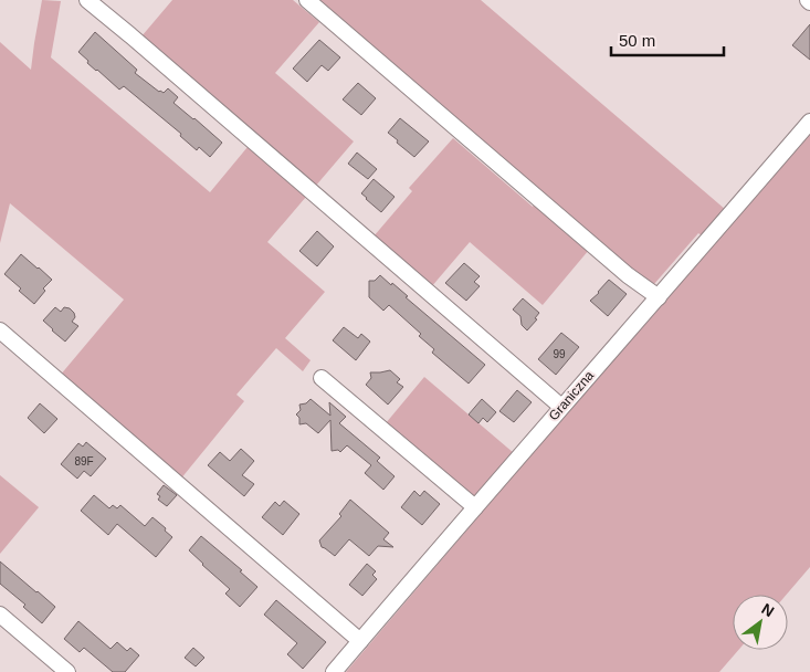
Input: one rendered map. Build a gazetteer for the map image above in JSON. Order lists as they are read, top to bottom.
{
  "streets": {
    "street": ["Graniczna"]
  },
  "house_numbers": ["99", "89F"],
  "scale_bar": "50 m",
  "north": "top right"
}
